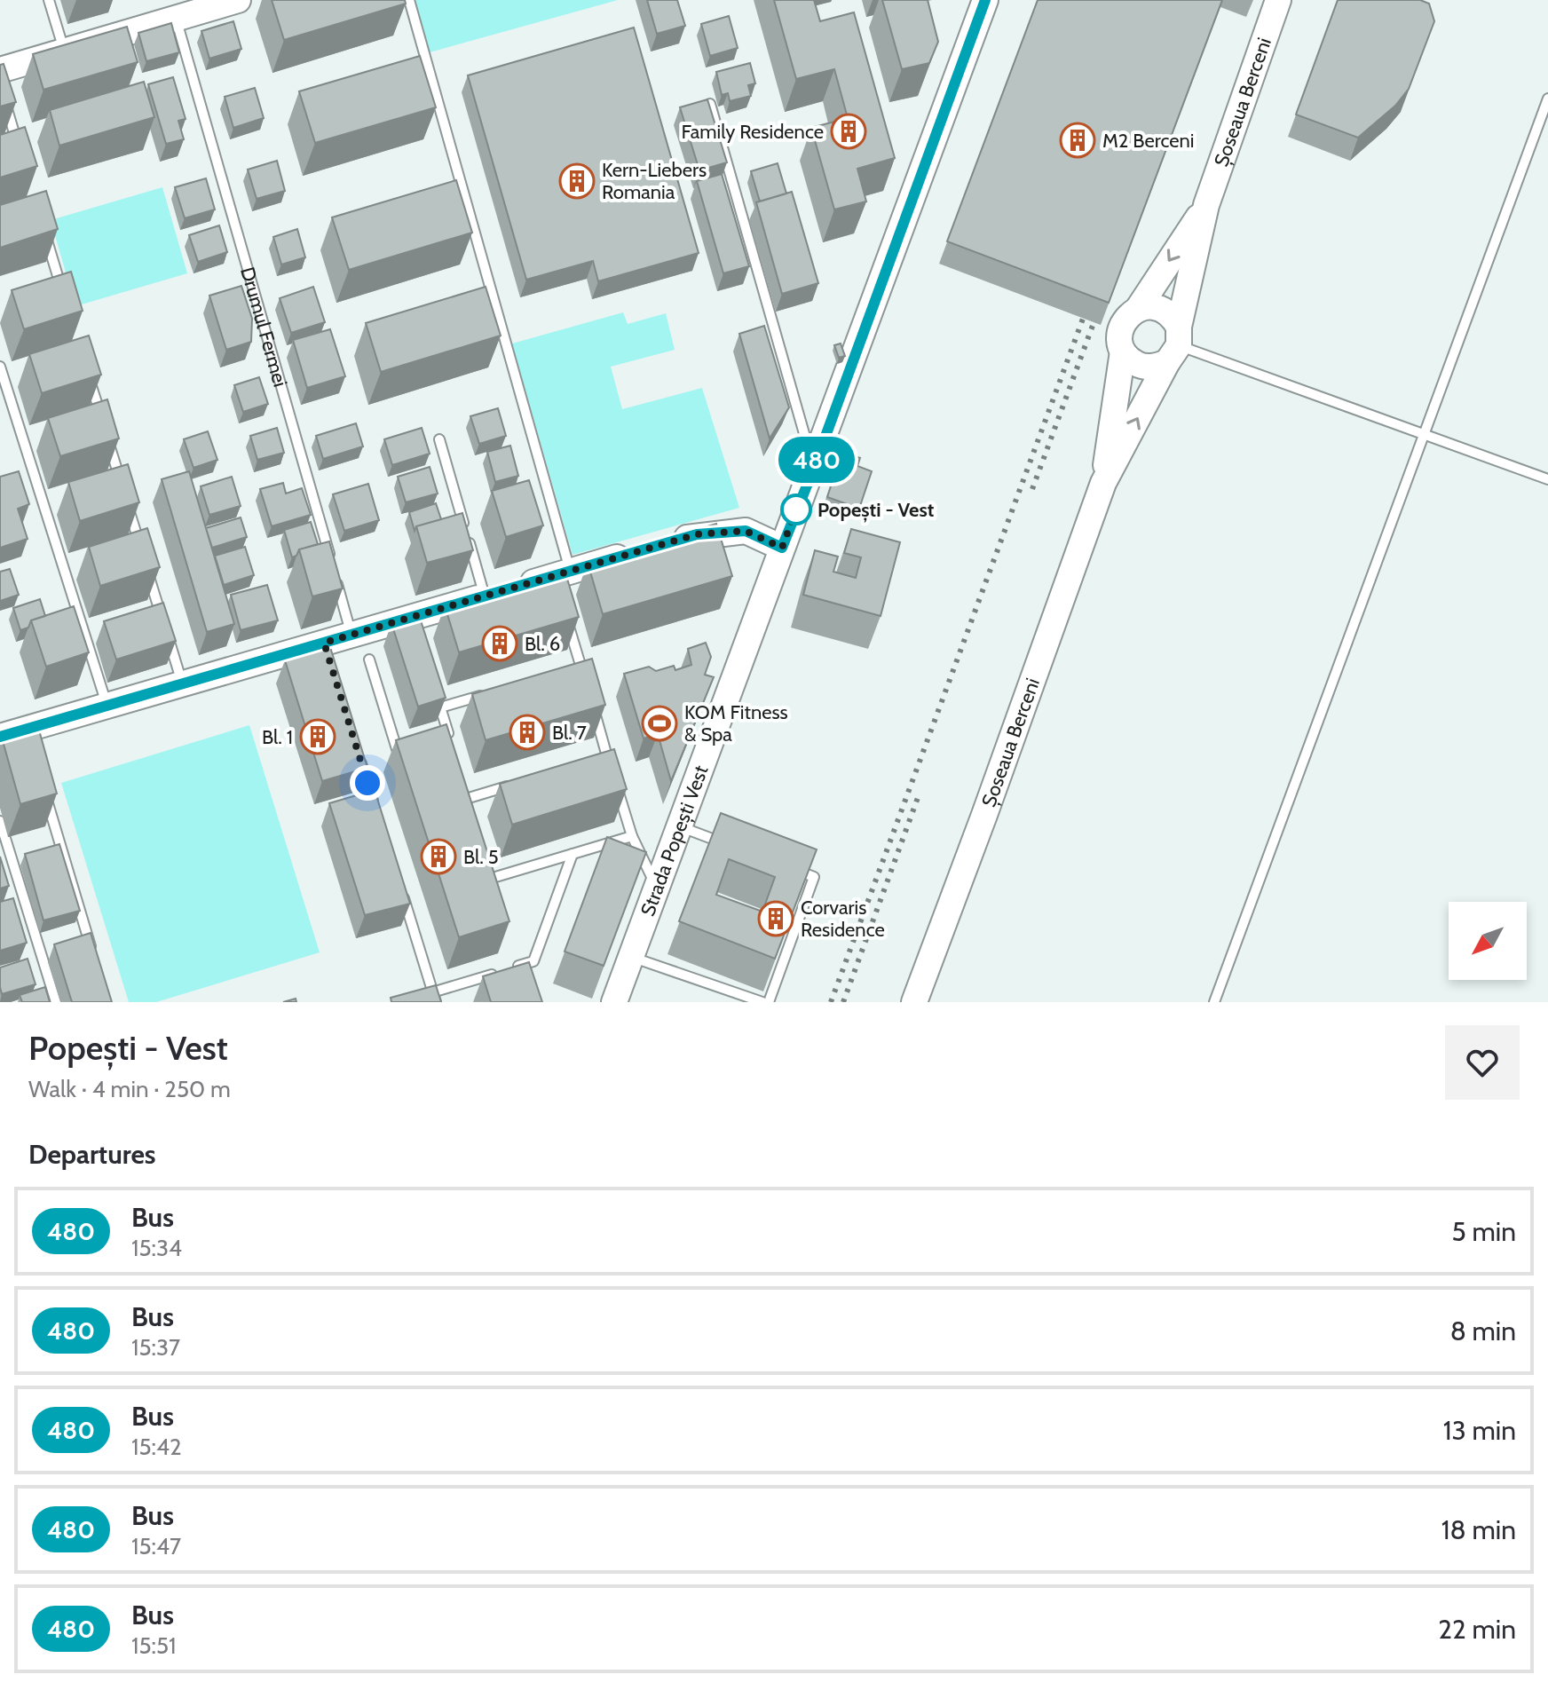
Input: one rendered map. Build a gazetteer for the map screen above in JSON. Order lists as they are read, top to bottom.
{
  "streets": {
    "street": ["Șoseaua Berceni", "Strada Popești Vest"],
    "lane": ["Drumul Fermei"]
  },
  "places": {
    "building": [
      "Family Residence",
      "M2 Berceni",
      "Kern-Liebers Romania",
      "Bl. 6",
      "Bl. 7",
      "Bl. 1",
      "Bl. 5",
      "Corvaris Residence"
    ],
    "other": ["Popești - Vest"],
    "sports": ["KOM Fitness & Spa"]
  },
  "lines": ["bus line 480"],
  "north": "bottom left",
  "page": {
    "on_map": "480",
    "heading": [
      ["Popești - Vest", "Walk · 4 min · 250 m"],
      "Departures"
    ],
    "list": [
      {
        "mark": "480",
        "name": "Bus",
        "note": "15:34",
        "value": "5 min"
      },
      {
        "mark": "480",
        "name": "Bus",
        "note": "15:37",
        "value": "8 min"
      },
      {
        "mark": "480",
        "name": "Bus",
        "note": "15:42",
        "value": "13 min"
      },
      {
        "mark": "480",
        "name": "Bus",
        "note": "15:47",
        "value": "18 min"
      },
      {
        "mark": "480",
        "name": "Bus",
        "note": "15:51",
        "value": "22 min"
      }
    ]
  }
}
